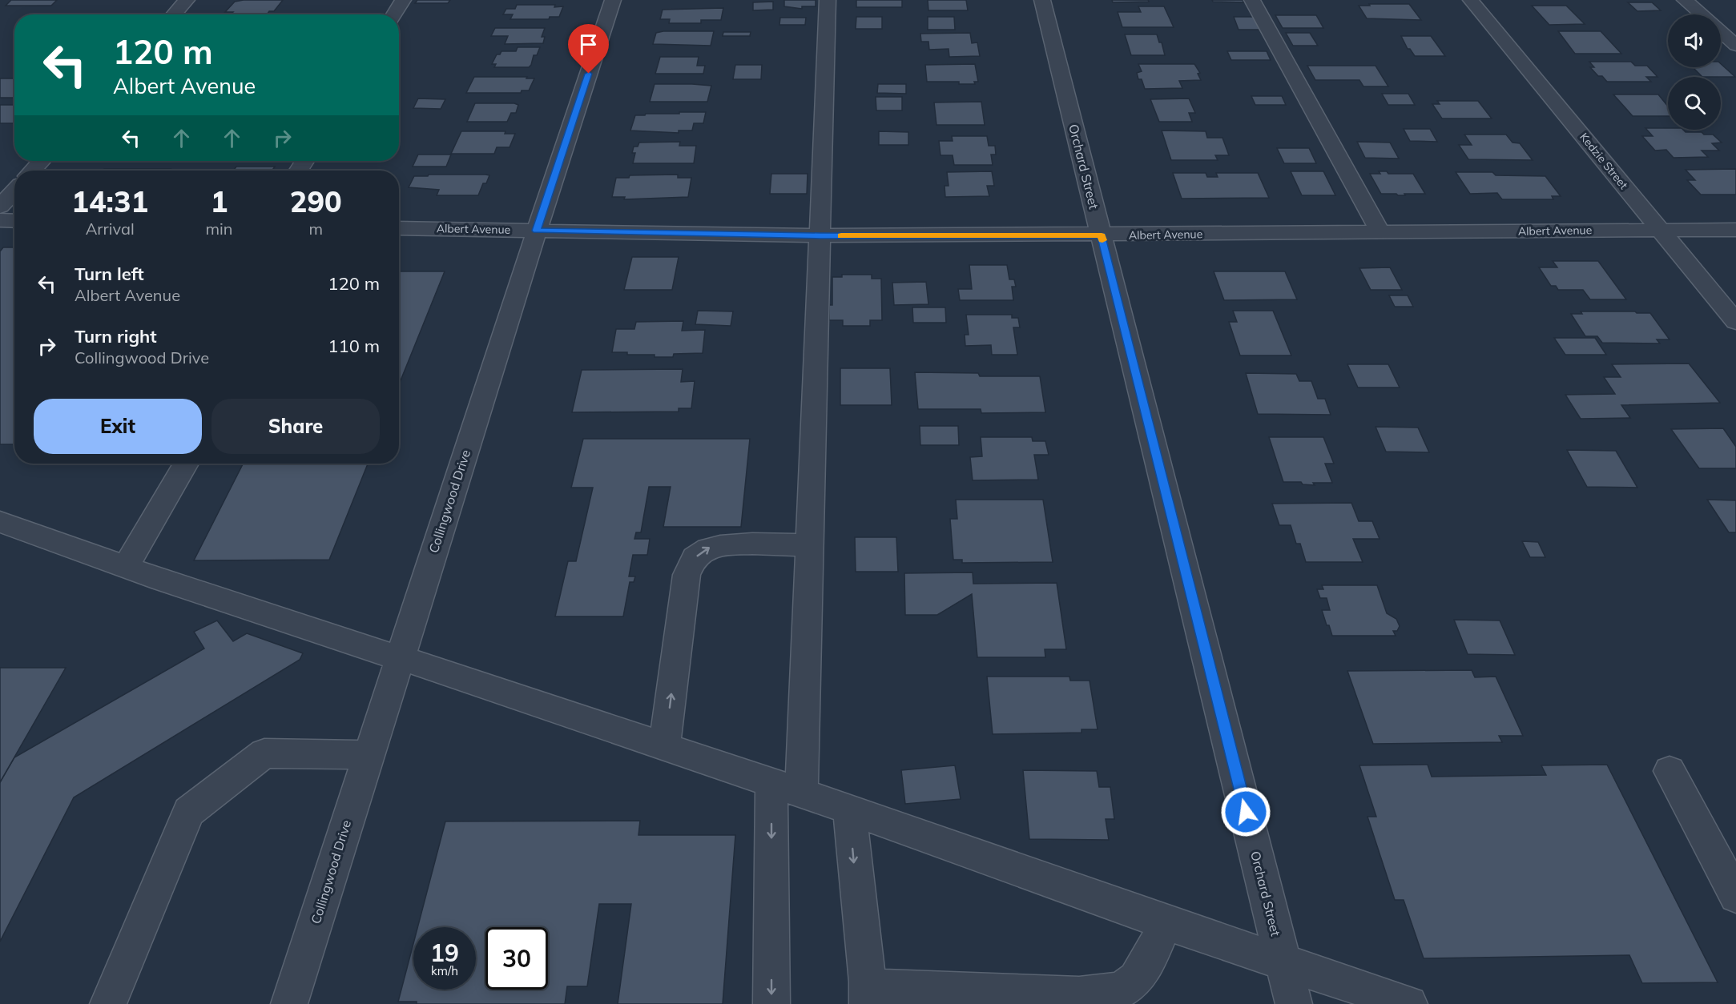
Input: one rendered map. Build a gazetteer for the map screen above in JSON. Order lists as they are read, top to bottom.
{
  "streets": {
    "street": [
      "Kedzie Street",
      "Orchard Street",
      "Albert Avenue",
      "Collingwood Drive"
    ]
  },
  "crossings": [
    ["Kedzie Street", "Albert Avenue"],
    ["Orchard Street", "Albert Avenue"],
    ["Albert Avenue", "Collingwood Drive"]
  ],
  "page": {
    "turn": ["120 m", "Albert Avenue"],
    "eta": [
      "14:31",
      "Arrival",
      "1",
      "min",
      "290",
      "m"
    ],
    "list": [
      {
        "name": "Turn left",
        "note": "Albert Avenue",
        "value": "120 m"
      },
      {
        "name": "Turn right",
        "note": "Collingwood Drive",
        "value": "110 m"
      }
    ],
    "buttons": ["Exit", "Share"],
    "speed": "19 km/h",
    "limit": "30"
  }
}
